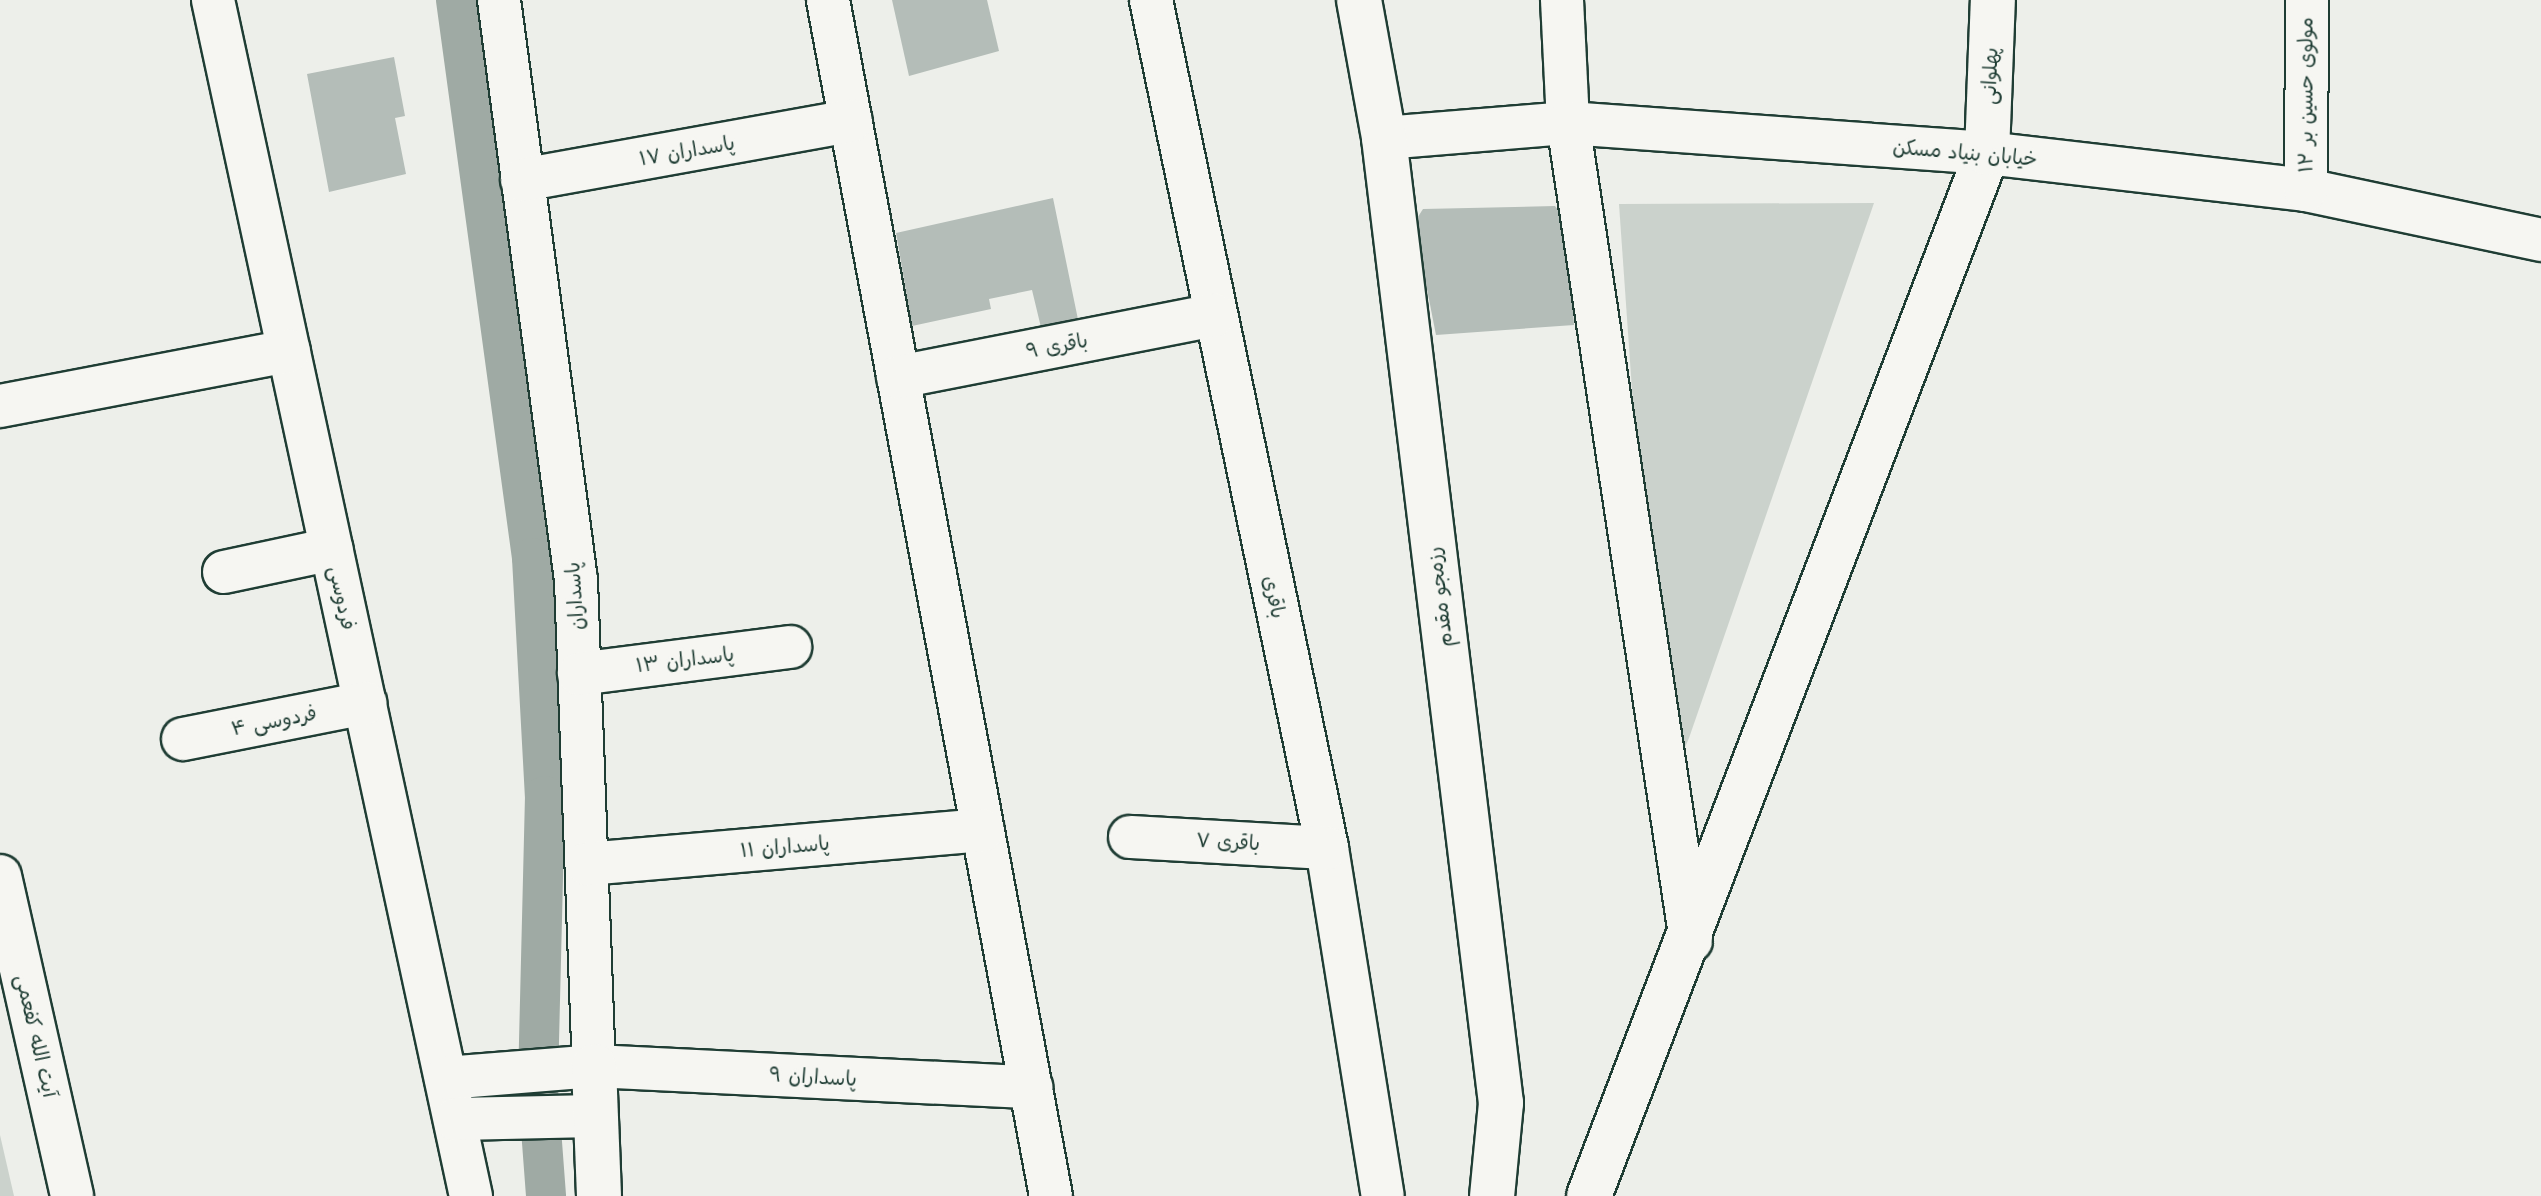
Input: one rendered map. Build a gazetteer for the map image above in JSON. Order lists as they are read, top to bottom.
{
  "streets": {
    "street": [
      "پهلوانی",
      "مولوی حسین بر ۱۲",
      "پاسداران ۱۷",
      "خیابان بنیاد مسکن",
      "باقری ۹",
      "پاسداران",
      "باقری",
      "رزمجو مقدم",
      "فردوسی",
      "پاسداران ۱۳",
      "فردوسی ۴",
      "باقری ۷",
      "پاسداران ۱۱",
      "آیت الله کفعمی",
      "پاسداران ۹"
    ]
  },
  "crossings": [
    ["پهلوانی", "خیابان بنیاد مسکن"],
    ["مولوی حسین بر ۱۲", "خیابان بنیاد مسکن"],
    ["پاسداران ۱۷", "پاسداران"],
    ["خیابان بنیاد مسکن", "رزمجو مقدم"],
    ["باقری ۹", "باقری"],
    ["پاسداران", "پاسداران ۱۳"],
    ["پاسداران", "پاسداران ۱۱"],
    ["پاسداران", "پاسداران ۹"],
    ["باقری", "باقری ۷"],
    ["فردوسی", "فردوسی ۴"],
    ["فردوسی", "پاسداران ۹"]
  ]
}
